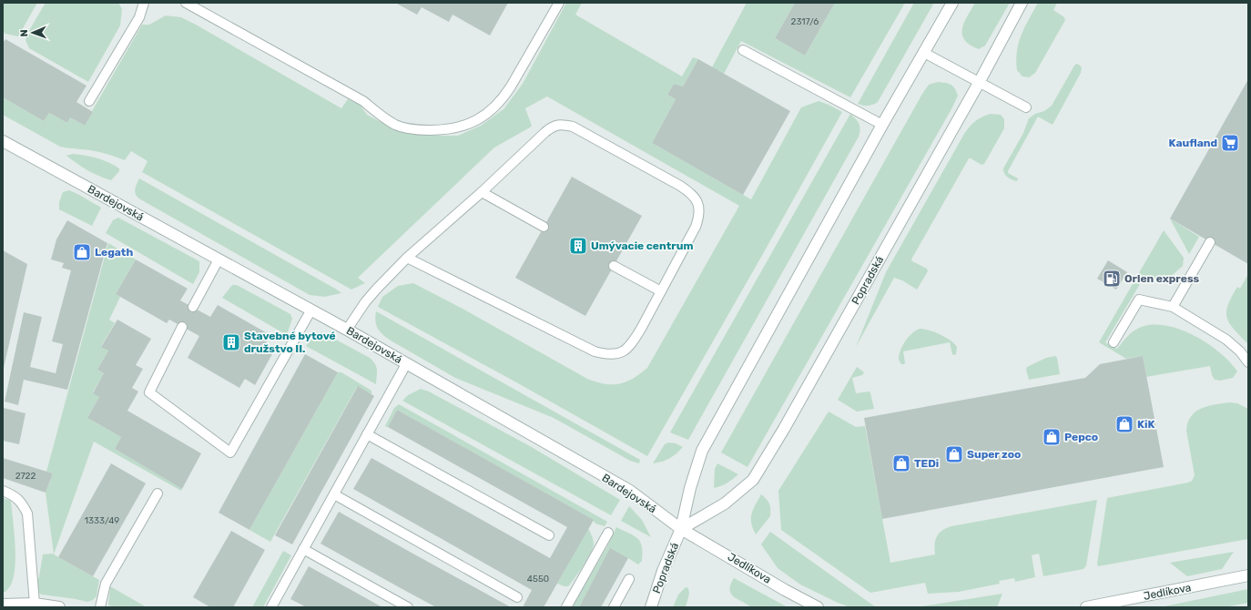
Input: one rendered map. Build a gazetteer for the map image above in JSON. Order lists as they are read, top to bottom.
{
  "streets": {
    "street": ["Bardejovská", "Popradská", "Jedlíkova"]
  },
  "crossings": [
    ["Bardejovská", "Popradská"],
    ["Bardejovská", "Jedlíkova"],
    ["Popradská", "Jedlíkova"]
  ],
  "places": {
    "supermarket": ["Kaufland"],
    "building": ["Umývacie centrum", "Stavebné bytové družstvo II."],
    "shop": [
      "Legath",
      "KiK",
      "Pepco",
      "Super zoo",
      "TEDi"
    ],
    "fuel station": ["Orlen express"]
  },
  "house_numbers": [
    "2317/6",
    "2722",
    "1333/49",
    "4550"
  ],
  "north": "left"
}
